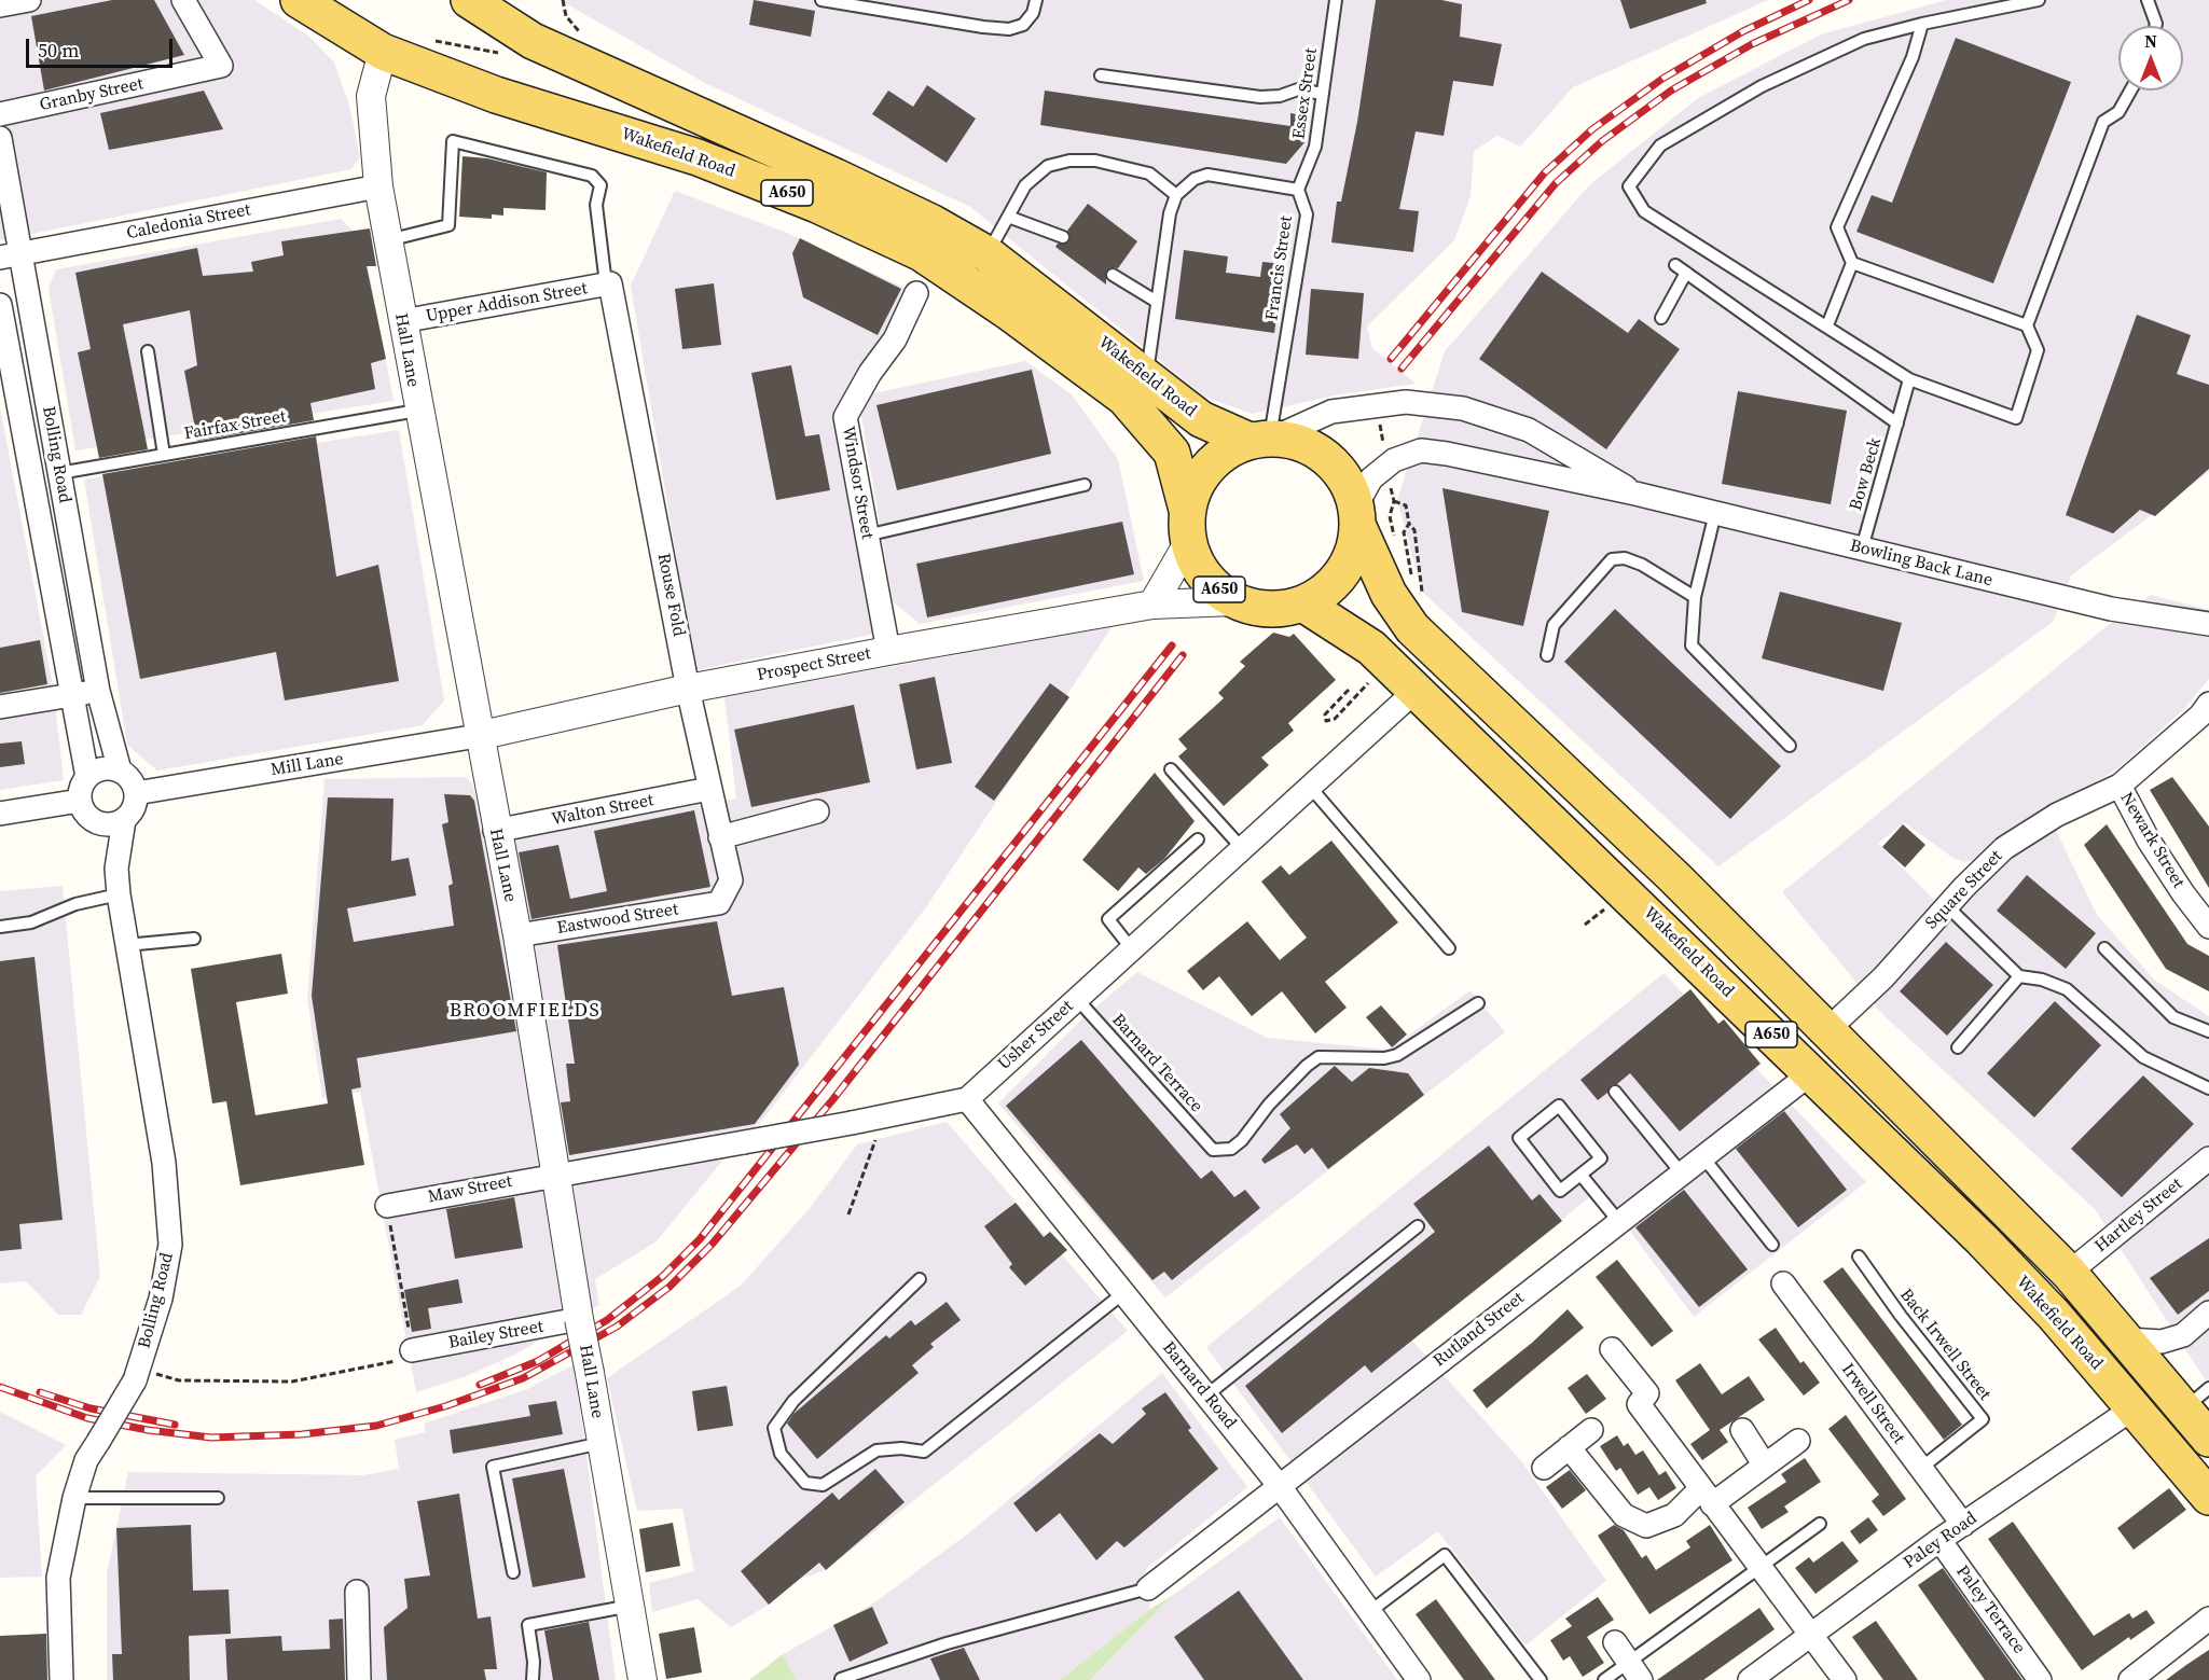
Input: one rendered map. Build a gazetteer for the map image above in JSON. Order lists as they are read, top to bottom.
{
  "streets": {
    "main road": ["Wakefield Road", "A650"],
    "street": [
      "Granby Street",
      "Caledonia Street",
      "Upper Addison Street",
      "Hall Lane",
      "Bolling Road",
      "Windsor Street",
      "Bowling Back Lane",
      "Rouse Fold",
      "Prospect Street",
      "Mill Lane",
      "Walton Street",
      "Newark Street",
      "Square Street",
      "Eastwood Street",
      "Usher Street",
      "Maw Street",
      "Hartley Street",
      "Rutland Street",
      "Bailey Street",
      "Barnard Road",
      "Irwell Street",
      "Paley Road",
      "Paley Terrace"
    ],
    "lane": [
      "Essex Street",
      "Francis Street",
      "Fairfax Street",
      "Bow Beck",
      "Barnard Terrace",
      "Back Irwell Street"
    ]
  },
  "crossings": [
    ["Essex Street", "Francis Street"],
    ["Wakefield Road", "A650"],
    ["Wakefield Road", "Francis Street"],
    ["Wakefield Road", "Hall Lane"],
    ["Wakefield Road", "Bowling Back Lane"],
    ["Wakefield Road", "Prospect Street"],
    ["Wakefield Road", "Usher Street"],
    ["Wakefield Road", "Rutland Street"],
    ["Wakefield Road", "Paley Road"],
    ["A650", "Francis Street"],
    ["A650", "Bowling Back Lane"],
    ["A650", "Prospect Street"],
    ["A650", "Square Street"],
    ["A650", "Hartley Street"],
    ["Caledonia Street", "Hall Lane"],
    ["Caledonia Street", "Bolling Road"],
    ["Francis Street", "Bowling Back Lane"],
    ["Francis Street", "Prospect Street"],
    ["Upper Addison Street", "Hall Lane"],
    ["Upper Addison Street", "Rouse Fold"],
    ["Hall Lane", "Fairfax Street"],
    ["Hall Lane", "Prospect Street"],
    ["Hall Lane", "Mill Lane"],
    ["Hall Lane", "Walton Street"],
    ["Hall Lane", "Eastwood Street"],
    ["Hall Lane", "Maw Street"],
    ["Hall Lane", "Bailey Street"],
    ["Fairfax Street", "Bolling Road"],
    ["Bolling Road", "Mill Lane"],
    ["Bow Beck", "Bowling Back Lane"],
    ["Windsor Street", "Prospect Street"],
    ["Bowling Back Lane", "Prospect Street"],
    ["Rouse Fold", "Prospect Street"],
    ["Rouse Fold", "Walton Street"],
    ["Rouse Fold", "Eastwood Street"],
    ["Prospect Street", "Mill Lane"],
    ["Newark Street", "Square Street"],
    ["Usher Street", "Barnard Terrace"],
    ["Usher Street", "Barnard Road"],
    ["Rutland Street", "Barnard Road"],
    ["Back Irwell Street", "Irwell Street"],
    ["Irwell Street", "Paley Road"],
    ["Paley Road", "Paley Terrace"]
  ],
  "districts": ["BROOMFIELDS"],
  "scale_bar": "50 m",
  "north": "top"
}
